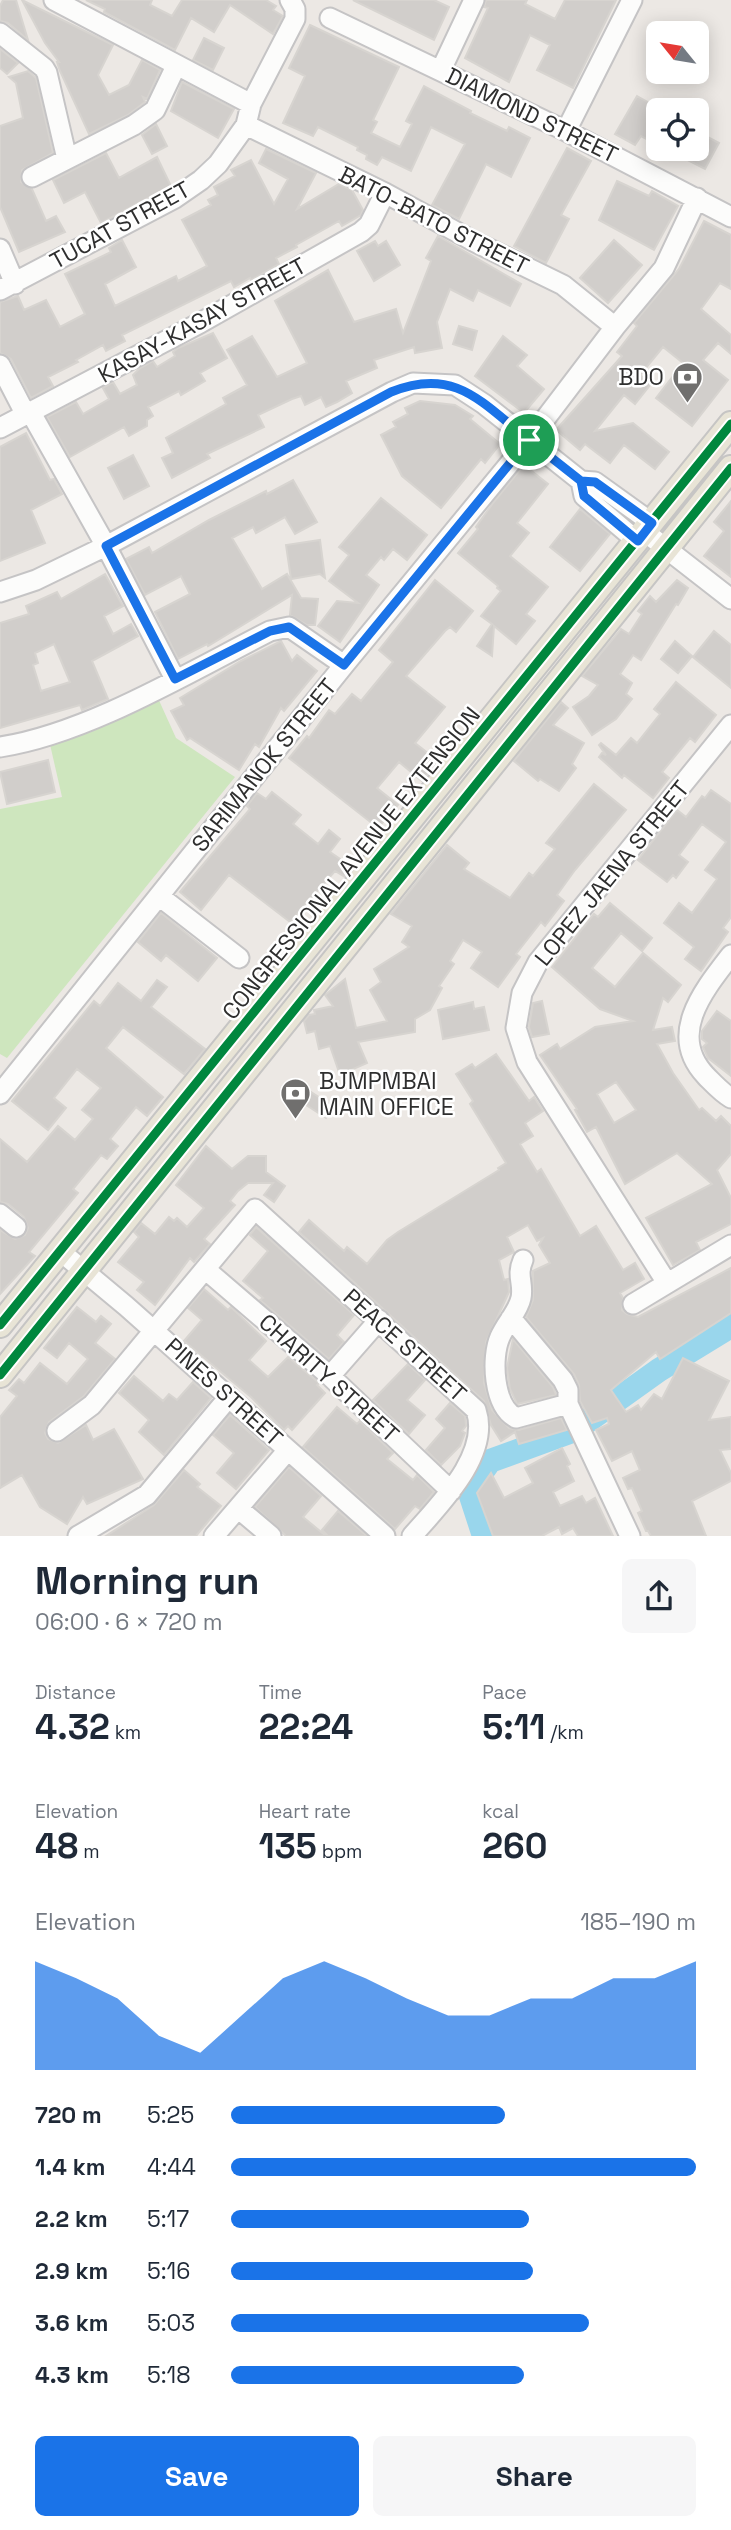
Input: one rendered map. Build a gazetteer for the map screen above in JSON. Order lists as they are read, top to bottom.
{
  "streets": {
    "main road": ["CONGRESSIONAL AVENUE EXTENSION"],
    "street": [
      "DIAMOND STREET",
      "BATO-BATO STREET",
      "TUCAT STREET",
      "KASAY-KASAY STREET",
      "SARIMANOK STREET",
      "LOPEZ JAENA STREET",
      "PEACE STREET",
      "CHARITY STREET",
      "PINES STREET"
    ]
  },
  "crossings": [
    ["DIAMOND STREET", "SARIMANOK STREET"],
    ["BATO-BATO STREET", "TUCAT STREET"],
    ["BATO-BATO STREET", "KASAY-KASAY STREET"],
    ["BATO-BATO STREET", "SARIMANOK STREET"],
    ["CONGRESSIONAL AVENUE EXTENSION", "PINES STREET"],
    ["PEACE STREET", "CHARITY STREET"]
  ],
  "places": {
    "bank": ["BDO", "BJMPMBAI MAIN OFFICE"]
  },
  "north": "top left",
  "page": {
    "heading": ["Morning run", "06:00 · 6 × 720 m"],
    "stats": [
      ["Distance", "4.32 km"],
      ["Time", "22:24"],
      ["Pace", "5:11 /km"],
      ["Elevation", "48 m"],
      ["Heart rate", "135 bpm"],
      ["kcal", "260"]
    ],
    "chart": ["Elevation", "185–190 m"],
    "list": [
      {
        "name": "720 m",
        "note": "5:25"
      },
      {
        "name": "1.4 km",
        "note": "4:44"
      },
      {
        "name": "2.2 km",
        "note": "5:17"
      },
      {
        "name": "2.9 km",
        "note": "5:16"
      },
      {
        "name": "3.6 km",
        "note": "5:03"
      },
      {
        "name": "4.3 km",
        "note": "5:18"
      }
    ],
    "buttons": ["Save", "Share"]
  }
}
